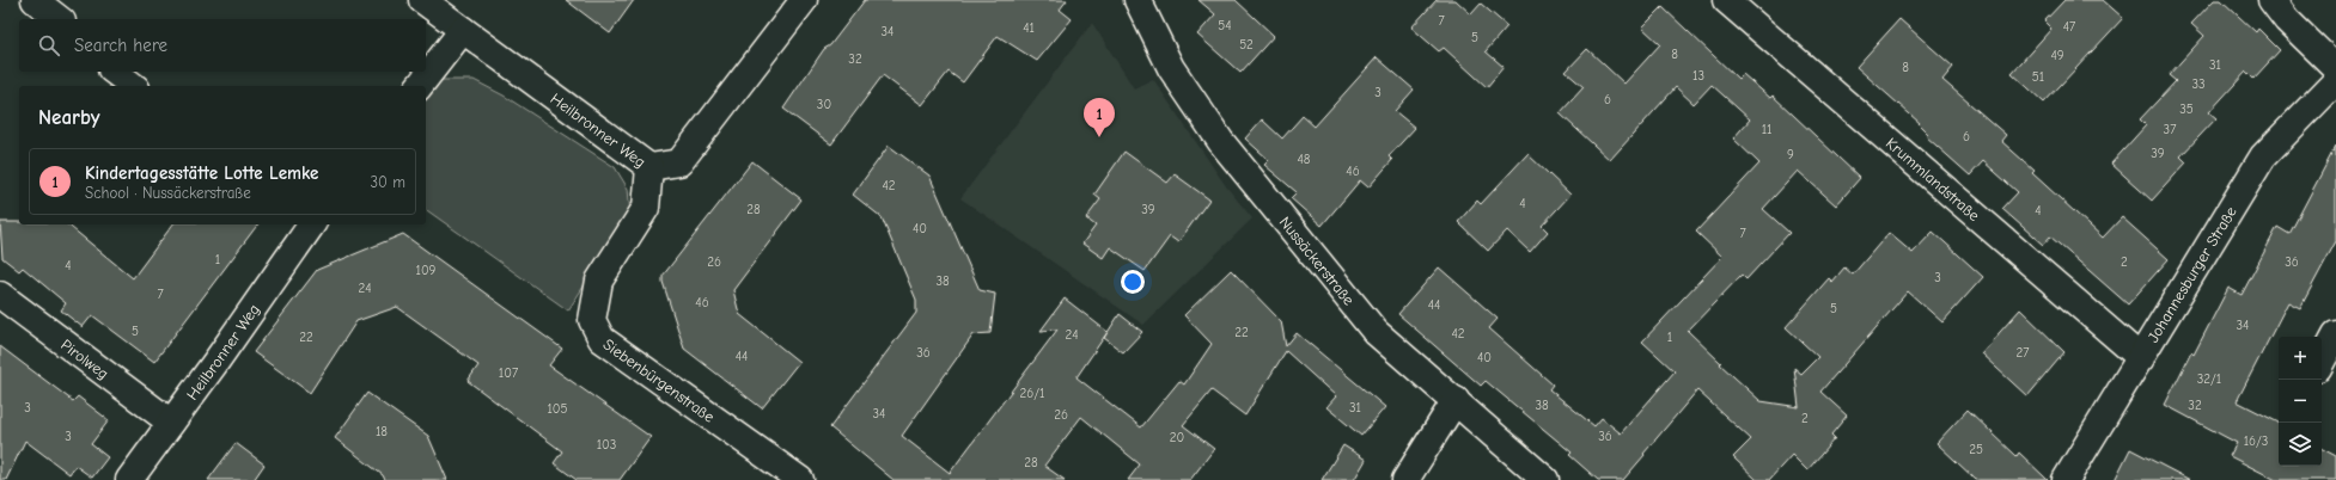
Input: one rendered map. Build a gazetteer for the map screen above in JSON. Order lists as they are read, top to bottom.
{
  "streets": {
    "street": [
      "Heilbronner Weg",
      "Krummlandstraße",
      "Nussäckerstraße",
      "Johannesburger Straße",
      "Pirolweg",
      "Siebenbürgenstraße"
    ]
  },
  "crossings": [
    ["Heilbronner Weg", "Pirolweg"],
    ["Heilbronner Weg", "Siebenbürgenstraße"],
    ["Krummlandstraße", "Johannesburger Straße"]
  ],
  "house_numbers": [
    "7",
    "54",
    "47",
    "41",
    "34",
    "5",
    "52",
    "8",
    "49",
    "32",
    "31",
    "8",
    "13",
    "51",
    "33",
    "3",
    "6",
    "30",
    "35",
    "11",
    "37",
    "6",
    "39",
    "9",
    "48",
    "46",
    "42",
    "4",
    "28",
    "39",
    "4",
    "40",
    "7",
    "1",
    "26",
    "2",
    "36",
    "4",
    "109",
    "3",
    "38",
    "24",
    "7",
    "46",
    "44",
    "5",
    "34",
    "5",
    "22",
    "42",
    "24",
    "22",
    "1",
    "36",
    "27",
    "44",
    "40",
    "107",
    "32/1",
    "26/1",
    "38",
    "32",
    "3",
    "31",
    "105",
    "34",
    "26",
    "2",
    "18",
    "3",
    "36",
    "20",
    "16/3",
    "103",
    "25",
    "28"
  ],
  "page": {
    "search": "Search here",
    "heading": "Nearby",
    "pins": "1",
    "list": [
      {
        "mark": "1",
        "name": "Kindertagesstätte Lotte Lemke",
        "note": "School · Nussäckerstraße",
        "value": "30 m"
      }
    ],
    "map_buttons": ["+", "−"]
  }
}
